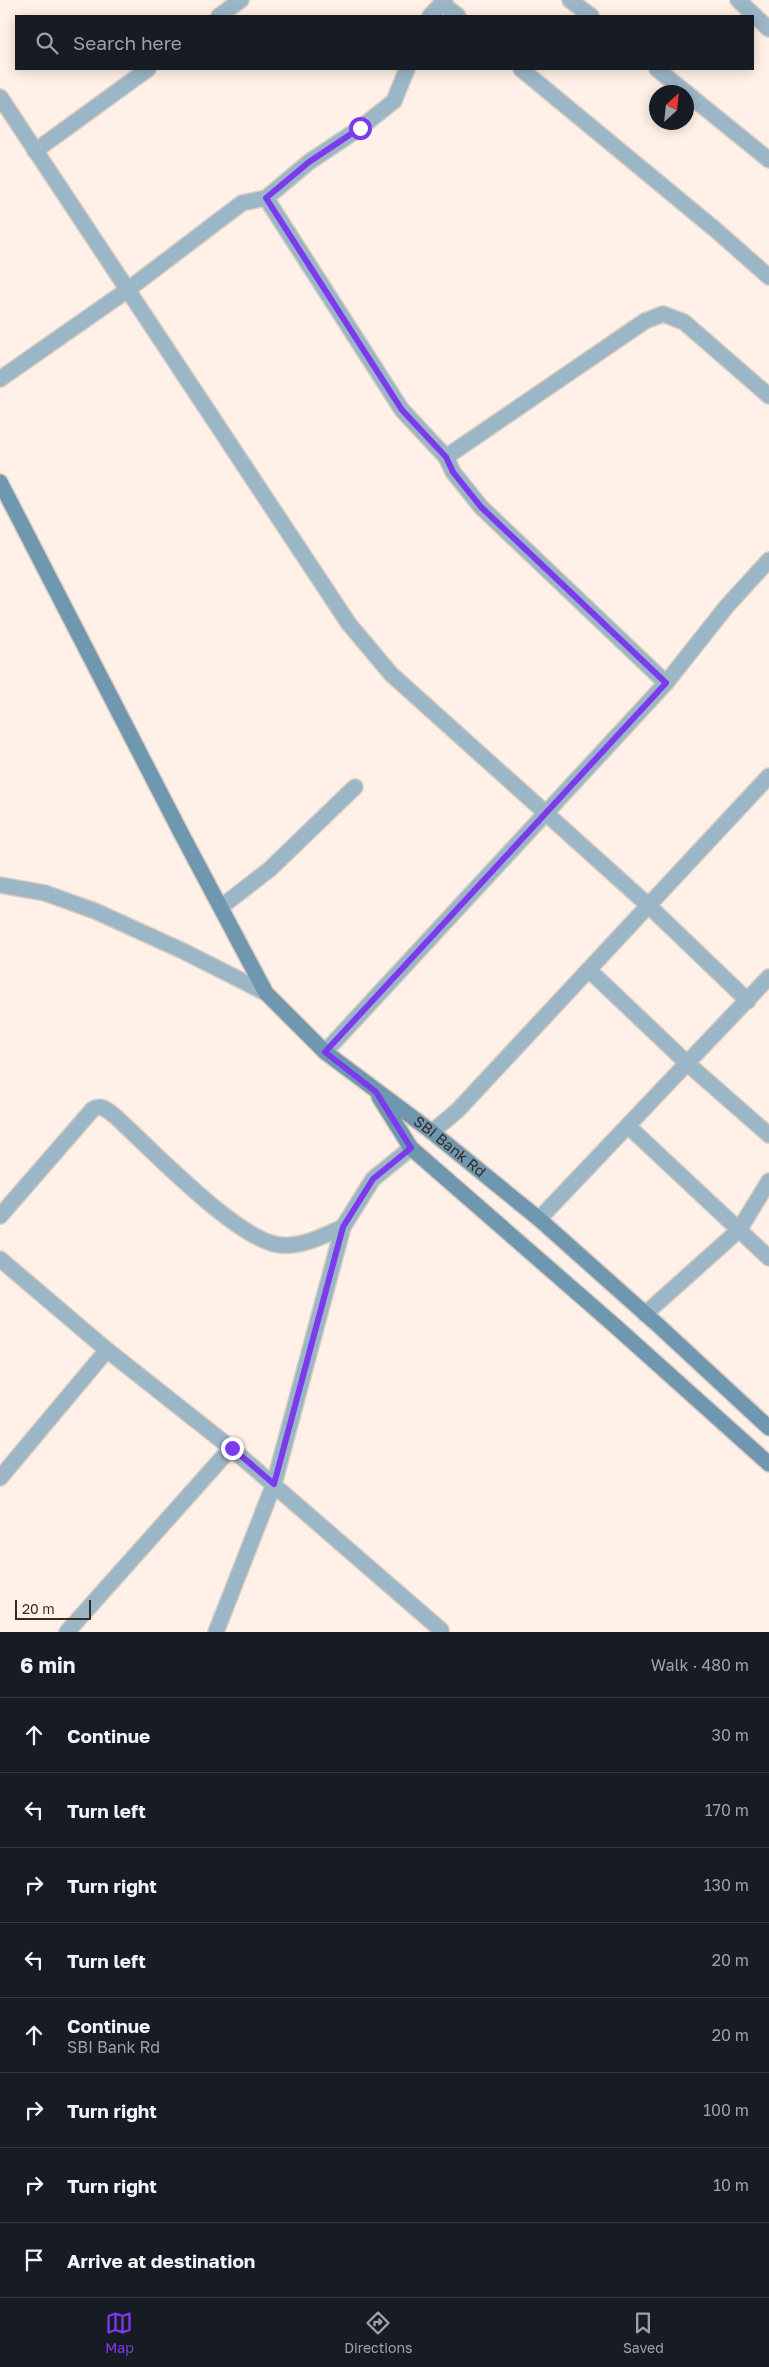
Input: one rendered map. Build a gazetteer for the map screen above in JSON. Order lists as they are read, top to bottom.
{
  "streets": {
    "street": ["SBI Bank Rd"]
  },
  "scale_bar": "20 m",
  "north": "top right",
  "page": {
    "search": "Search here",
    "scale": "20 m",
    "heading": ["6 min", "Walk · 480 m"],
    "list": [
      ["Continue", "30 m"],
      ["Turn left", "170 m"],
      ["Turn right", "130 m"],
      ["Turn left", "20 m"],
      ["Continue", "SBI Bank Rd", "20 m"],
      ["Turn right", "100 m"],
      ["Turn right", "10 m"],
      "Arrive at destination"
    ],
    "nav": ["Map", "Directions", "Saved"]
  }
}
